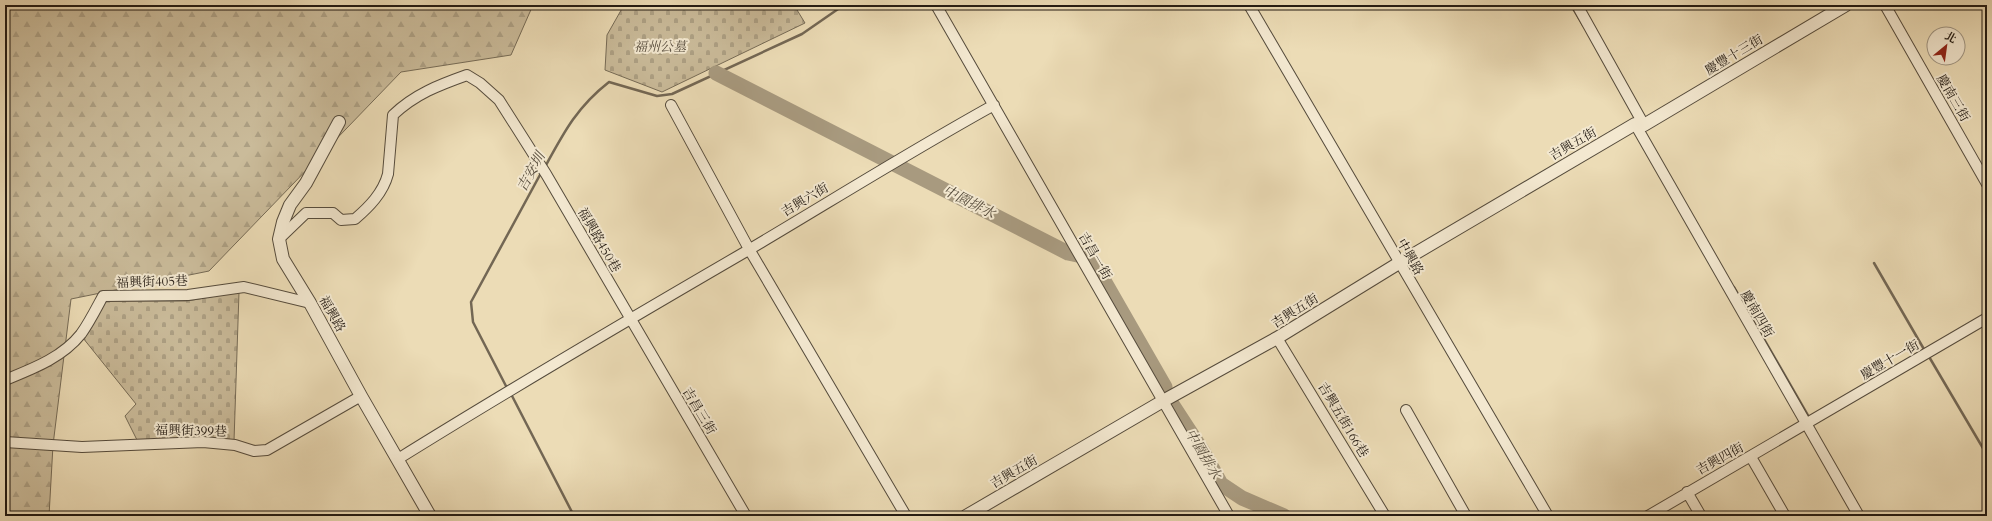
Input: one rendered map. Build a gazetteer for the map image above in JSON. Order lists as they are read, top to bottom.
{
  "streets": {
    "street": [
      "慶豐十三街",
      "慶南三街",
      "吉興五街",
      "吉興六街",
      "福興路450巷",
      "吉昌一街",
      "中興路",
      "福興街405巷",
      "福興路",
      "慶南四街",
      "慶豐十一街",
      "吉昌三街",
      "吉興五街166巷",
      "福興街399巷",
      "吉興四街"
    ]
  },
  "crossings": [
    ["慶豐十三街", "吉興五街"],
    ["慶豐十三街", "慶南四街"],
    ["吉興五街", "吉昌一街"],
    ["吉興五街", "中興路"],
    ["吉興五街", "慶南四街"],
    ["吉興五街", "吉興五街166巷"],
    ["吉興六街", "福興路450巷"],
    ["吉興六街", "吉昌一街"],
    ["吉興六街", "福興路"],
    ["吉興六街", "吉昌三街"],
    ["福興路450巷", "福興路"],
    ["福興路450巷", "吉昌三街"],
    ["福興街405巷", "福興路"],
    ["福興路", "福興街399巷"],
    ["慶南四街", "慶豐十一街"],
    ["慶南四街", "吉興四街"],
    ["慶豐十一街", "吉興四街"]
  ],
  "water": ["吉安圳", "中園排水"],
  "parks": ["福州公墓"],
  "north": "top right"
}
